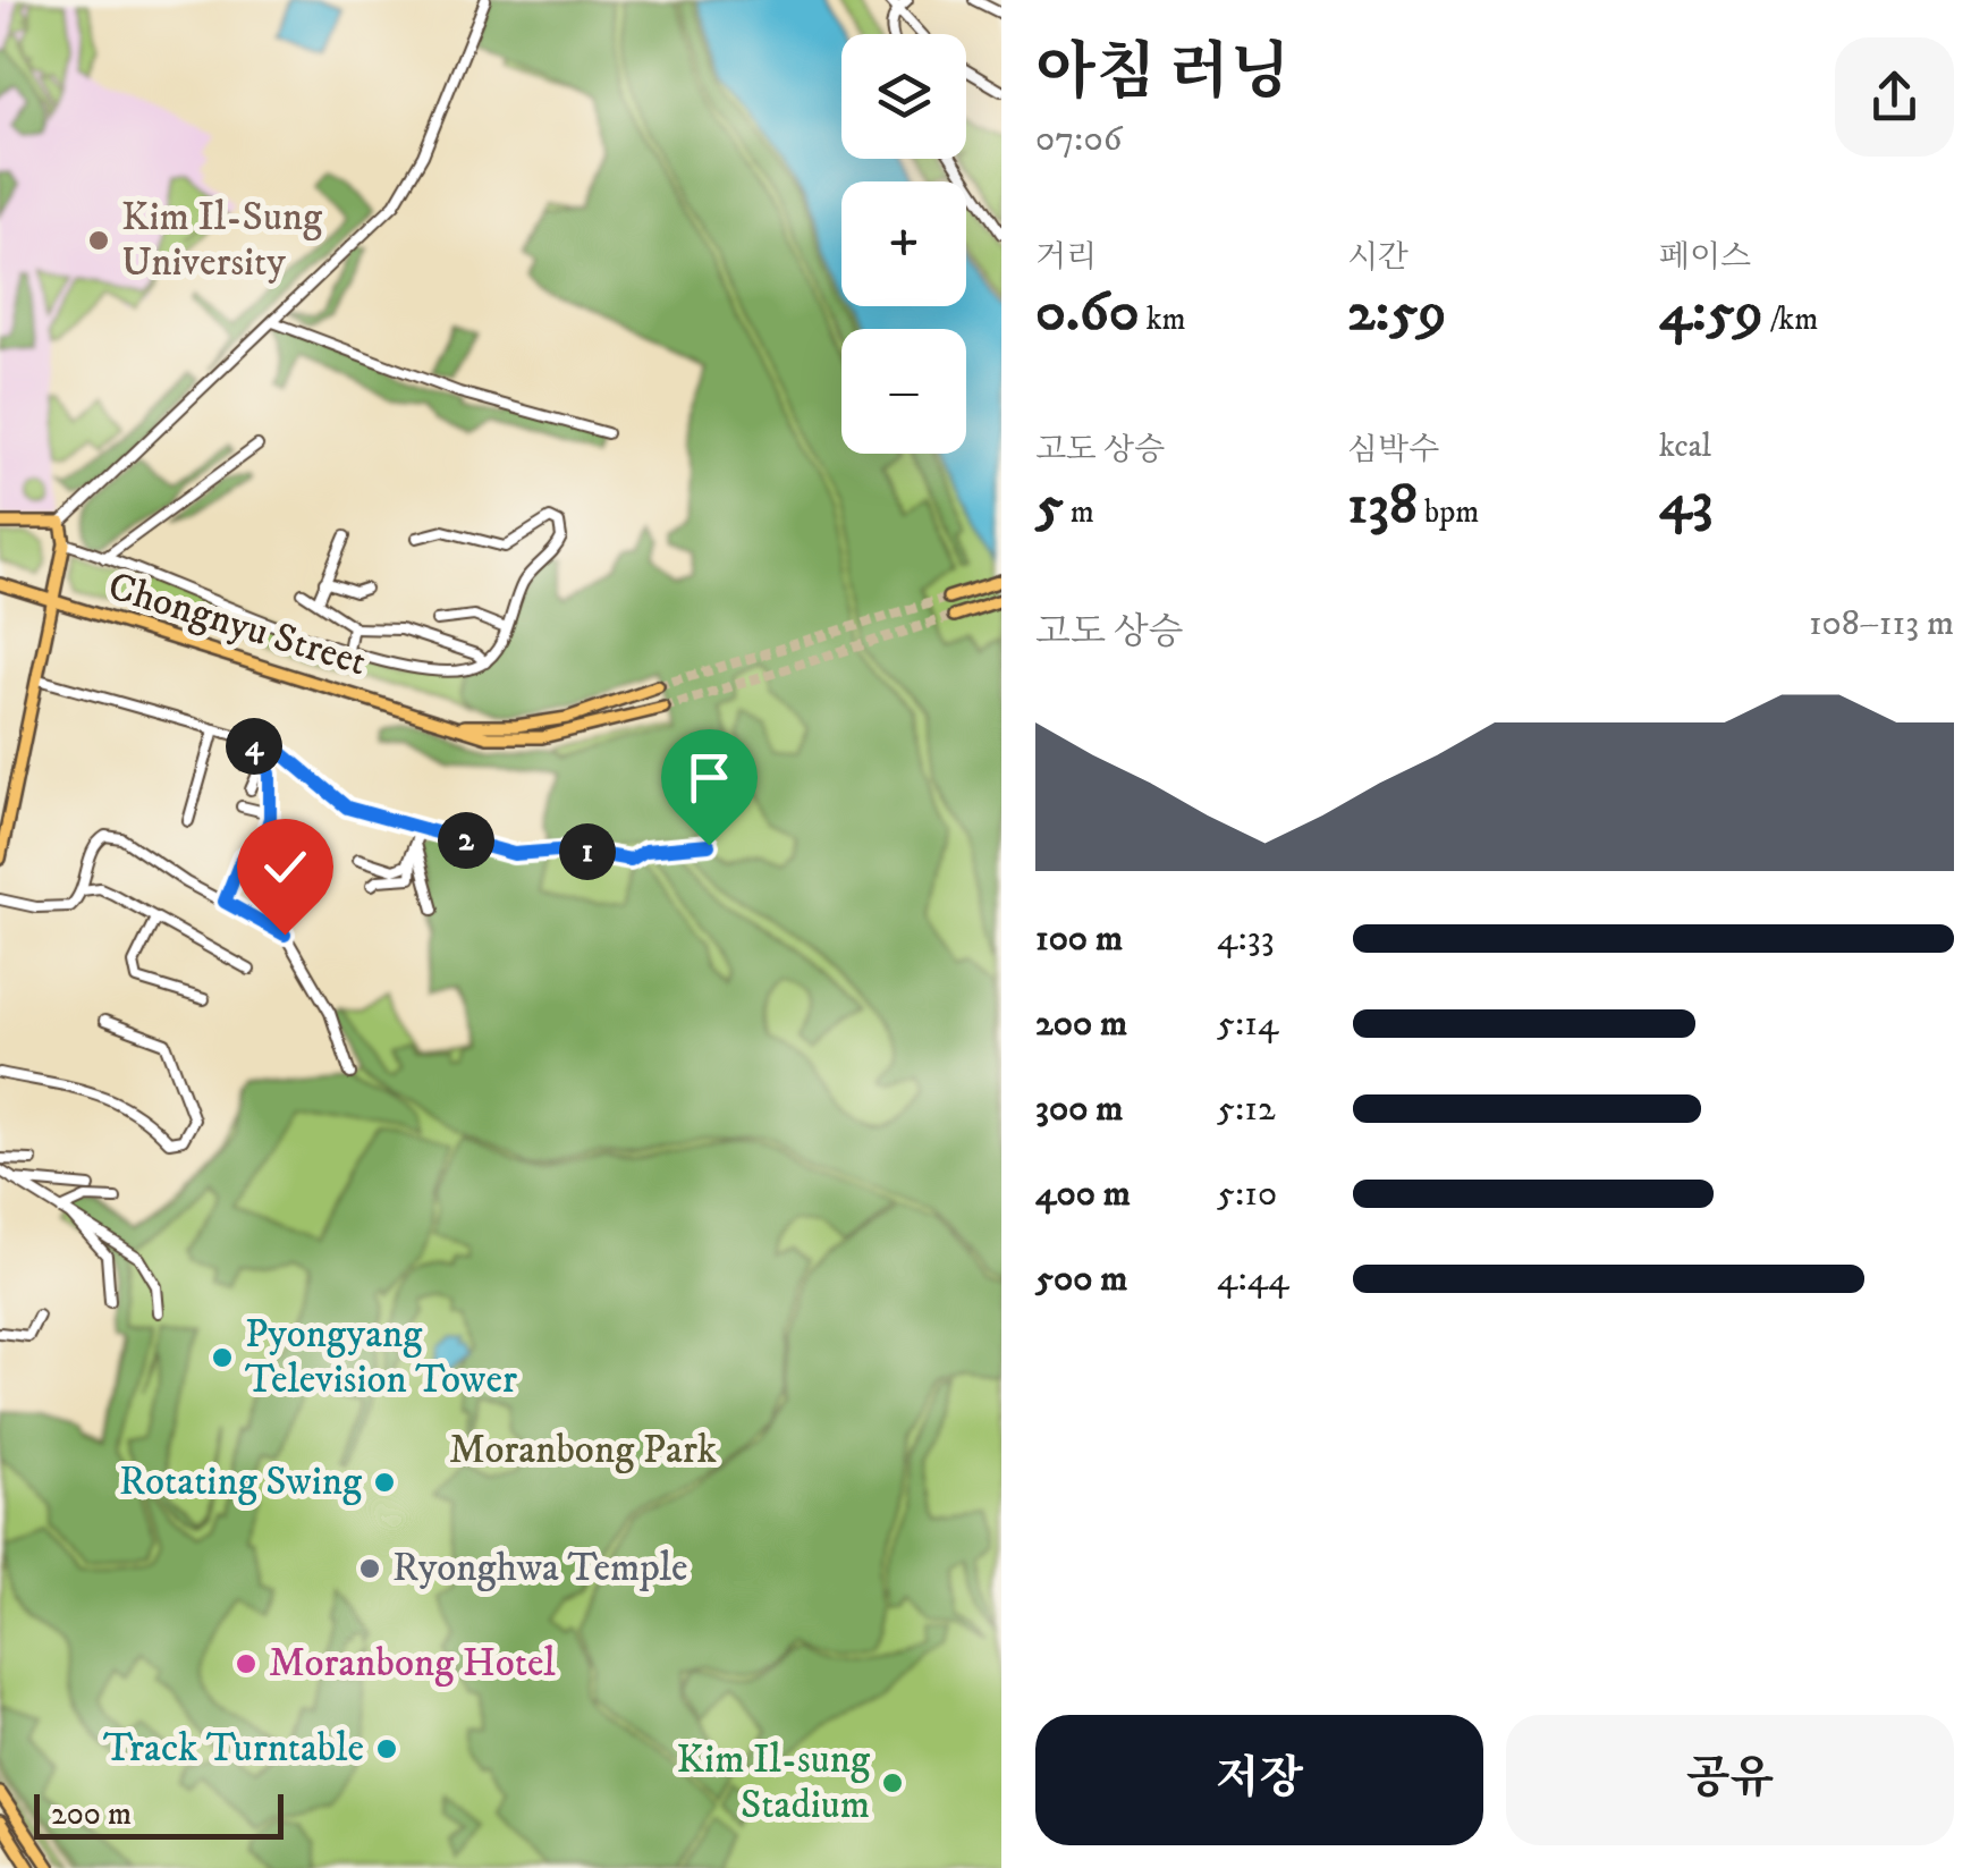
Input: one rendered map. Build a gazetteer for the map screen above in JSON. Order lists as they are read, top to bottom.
{
  "streets": {
    "main road": ["Chongnyu Street"]
  },
  "parks": ["Moranbong Park"],
  "places": [
    "Kim Il-Sung University",
    "Pyongyang Television Tower",
    "Rotating Swing",
    "Ryonghwa Temple",
    "Moranbong Hotel",
    "Track Turntable",
    "Kim Il-sung Stadium"
  ],
  "scale_bar": "200 m",
  "page": {
    "heading": ["아침 러닝", "07:06"],
    "map_buttons": ["+", "−"],
    "stats": [
      ["거리", "0.60 km"],
      ["시간", "2:59"],
      ["페이스", "4:59 /km"],
      ["고도 상승", "5 m"],
      ["심박수", "138 bpm"],
      ["kcal", "43"]
    ],
    "chart": ["고도 상승", "108–113 m"],
    "pins": ["4", "2", "1"],
    "list": [
      {
        "name": "100 m",
        "note": "4:33"
      },
      {
        "name": "200 m",
        "note": "5:14"
      },
      {
        "name": "300 m",
        "note": "5:12"
      },
      {
        "name": "400 m",
        "note": "5:10"
      },
      {
        "name": "500 m",
        "note": "4:44"
      }
    ],
    "buttons": ["저장", "공유"],
    "scale": "200 m"
  }
}
